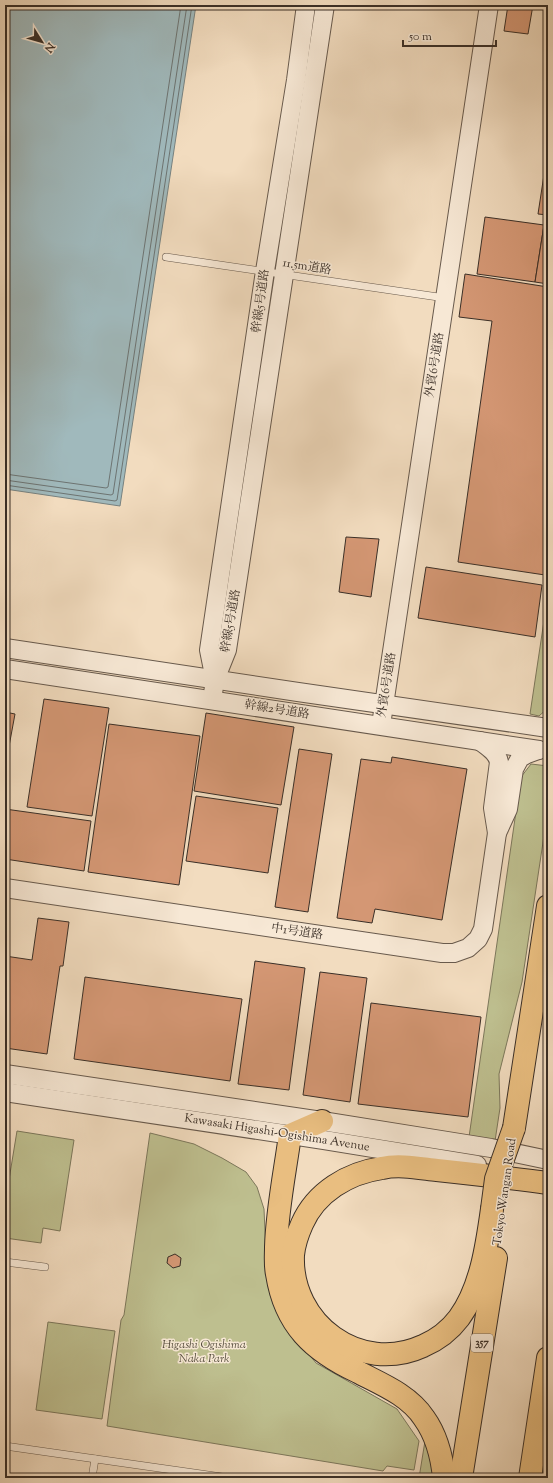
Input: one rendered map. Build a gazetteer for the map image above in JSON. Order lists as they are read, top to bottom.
{
  "streets": {
    "highway": ["Tokyo Wangan Road", "357"],
    "street": [
      "幹線5号道路",
      "外貿6号道路",
      "幹線2号道路",
      "中1号道路",
      "Kawasaki Higashi-Ogishima Avenue"
    ],
    "lane": ["11.5m道路"]
  },
  "crossings": [
    ["11.5m道路", "幹線5号道路"],
    ["11.5m道路", "外貿6号道路"],
    ["幹線5号道路", "幹線2号道路"],
    ["外貿6号道路", "幹線2号道路"],
    ["幹線2号道路", "中1号道路"]
  ],
  "parks": ["Higashi Ogishima Naka Park"],
  "scale_bar": "50 m",
  "north": "bottom right"
}
